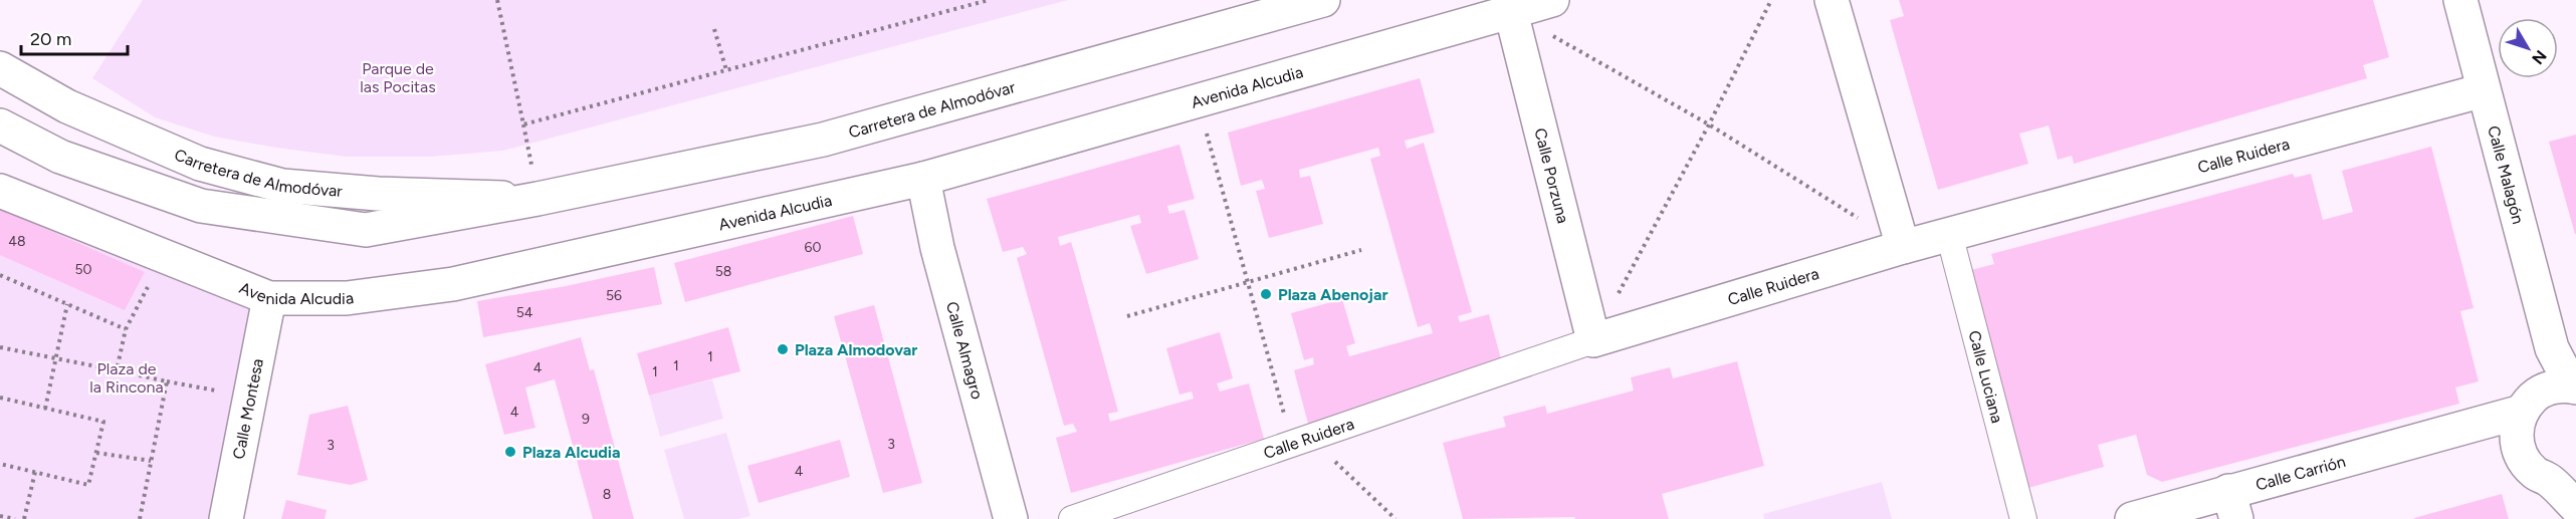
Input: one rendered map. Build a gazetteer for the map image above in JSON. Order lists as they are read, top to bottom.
{
  "streets": {
    "street": [
      "Avenida Alcudia",
      "Carretera de Almodóvar",
      "Calle Ruidera",
      "Calle Malagón",
      "Calle Porzuna",
      "Calle Almagro",
      "Calle Luciana",
      "Calle Montesa",
      "Calle Carrión"
    ]
  },
  "crossings": [
    ["Avenida Alcudia", "Calle Porzuna"],
    ["Avenida Alcudia", "Calle Almagro"],
    ["Avenida Alcudia", "Calle Montesa"],
    ["Calle Ruidera", "Calle Malagón"],
    ["Calle Ruidera", "Calle Porzuna"],
    ["Calle Ruidera", "Calle Luciana"],
    ["Calle Malagón", "Calle Carrión"]
  ],
  "parks": ["Parque de las Pocitas", "Plaza de la Rincona"],
  "places": ["Plaza Abenojar", "Plaza Almodovar", "Plaza Alcudia"],
  "house_numbers": [
    "48",
    "60",
    "50",
    "58",
    "56",
    "54",
    "1",
    "1",
    "4",
    "1",
    "4",
    "9",
    "3",
    "3",
    "4",
    "8"
  ],
  "scale_bar": "20 m",
  "north": "bottom right"
}
